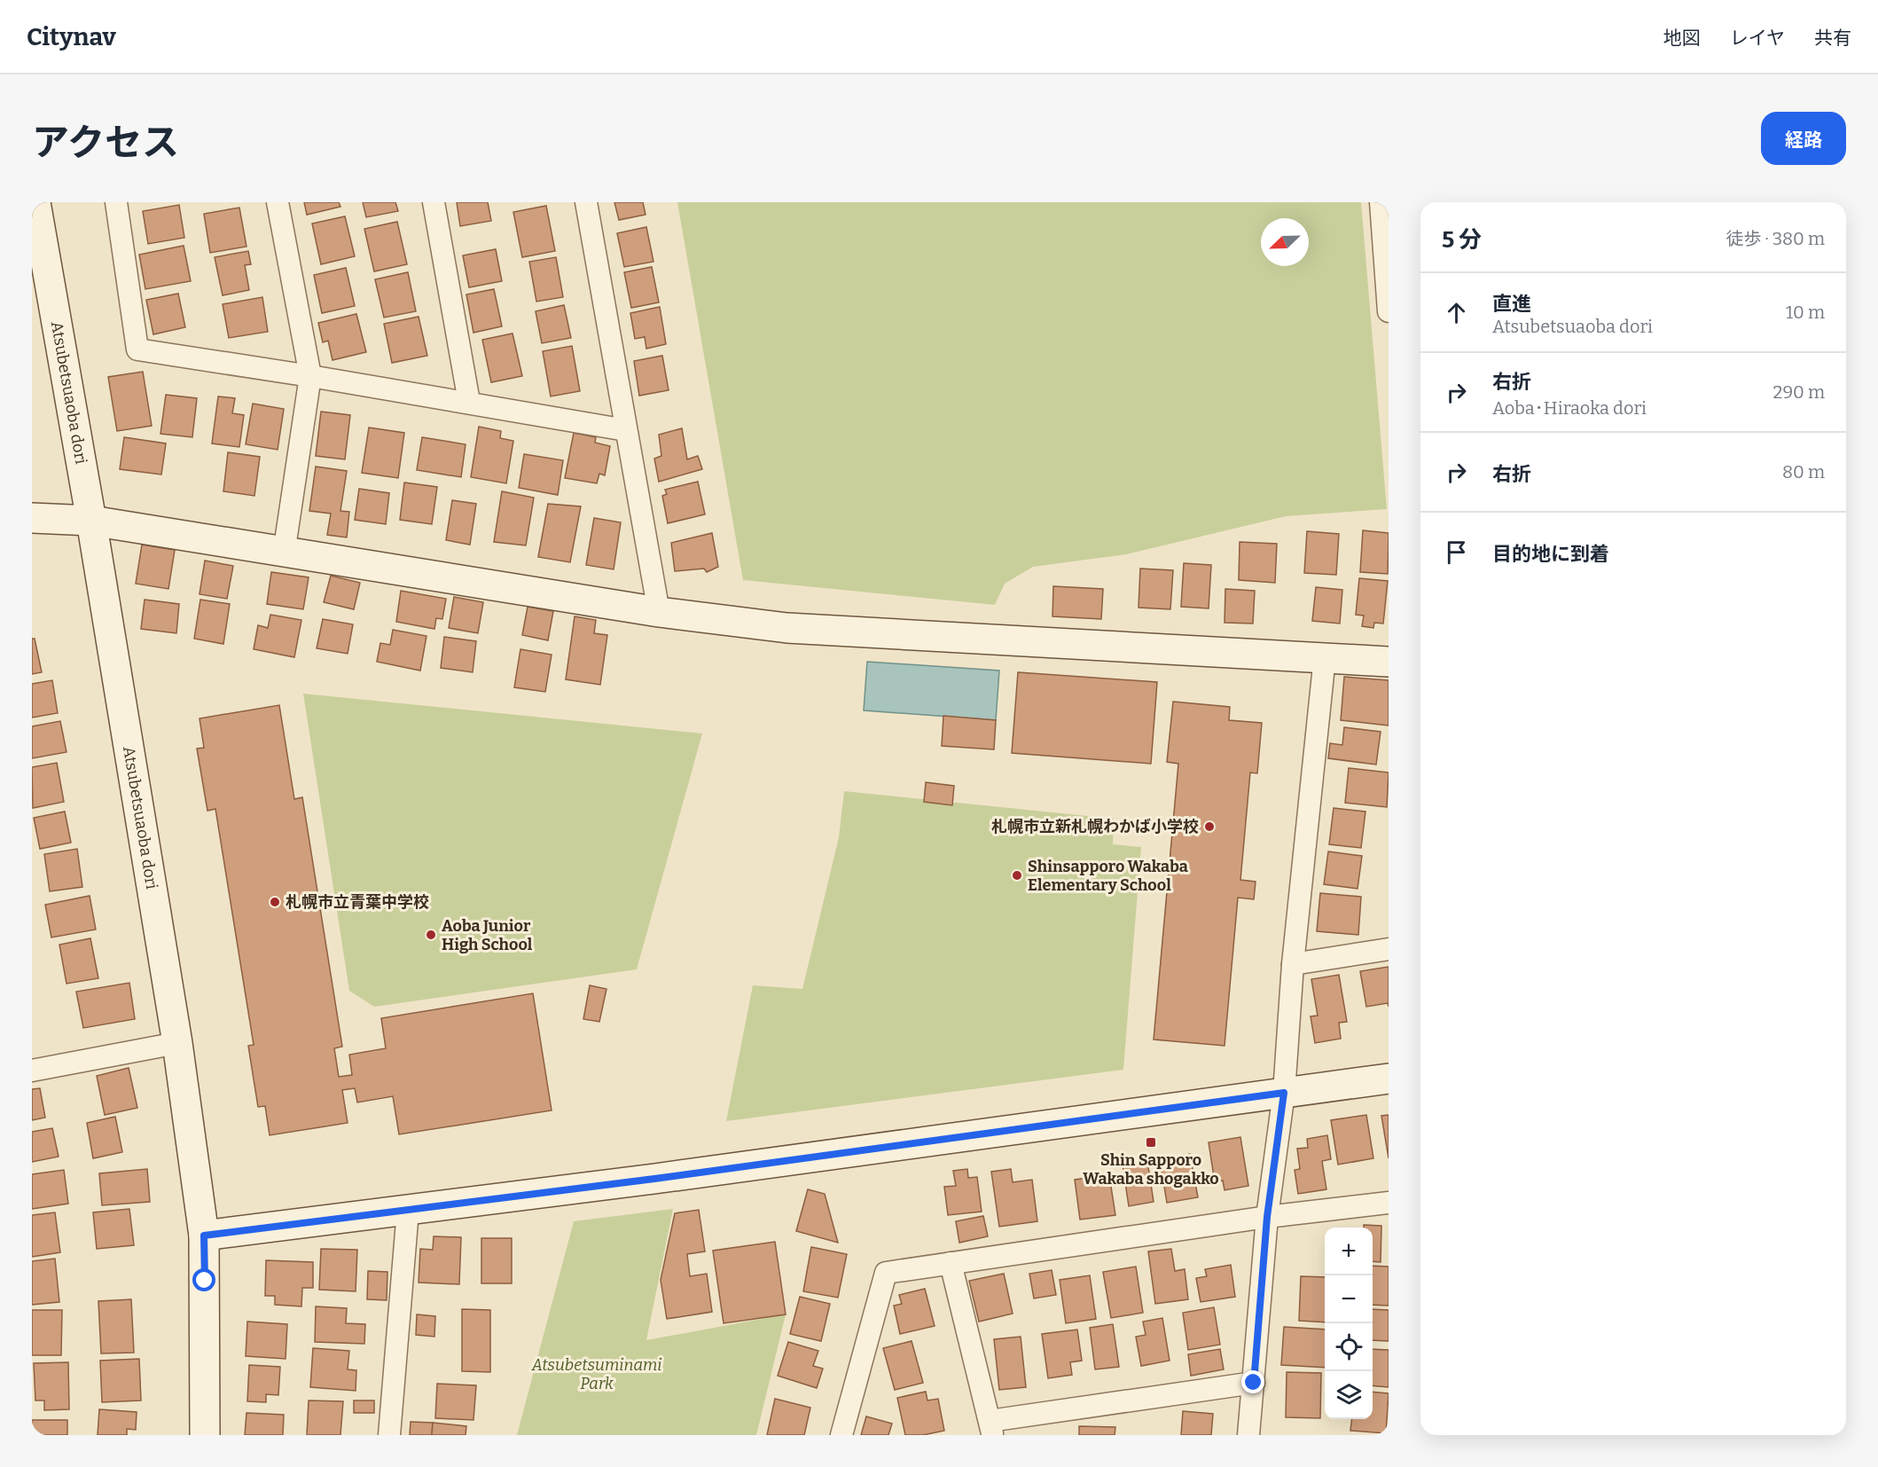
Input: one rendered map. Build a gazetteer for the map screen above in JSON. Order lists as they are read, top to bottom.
{
  "streets": {
    "street": ["Atsubetsuaoba dori"]
  },
  "parks": ["Atsubetsuminami Park"],
  "places": {
    "other": [
      "札幌市立新札幌わかば小学校",
      "Shinsapporo Wakaba Elementary School",
      "札幌市立青葉中学校",
      "Aoba Junior High School"
    ],
    "transit": ["Shin Sapporo Wakaba shogakko"]
  },
  "north": "bottom left",
  "page": {
    "header": "Citynav",
    "nav": ["地図", "レイヤ", "共有"],
    "title": "アクセス",
    "buttons": "経路",
    "heading": ["5 分", "徒歩 · 380 m"],
    "list": [
      ["直進", "Atsubetsuaoba dori", "10 m"],
      ["右折", "Aoba･Hiraoka dori", "290 m"],
      ["右折", "80 m"],
      "目的地に到着"
    ],
    "map_buttons": ["+", "−"]
  }
}
